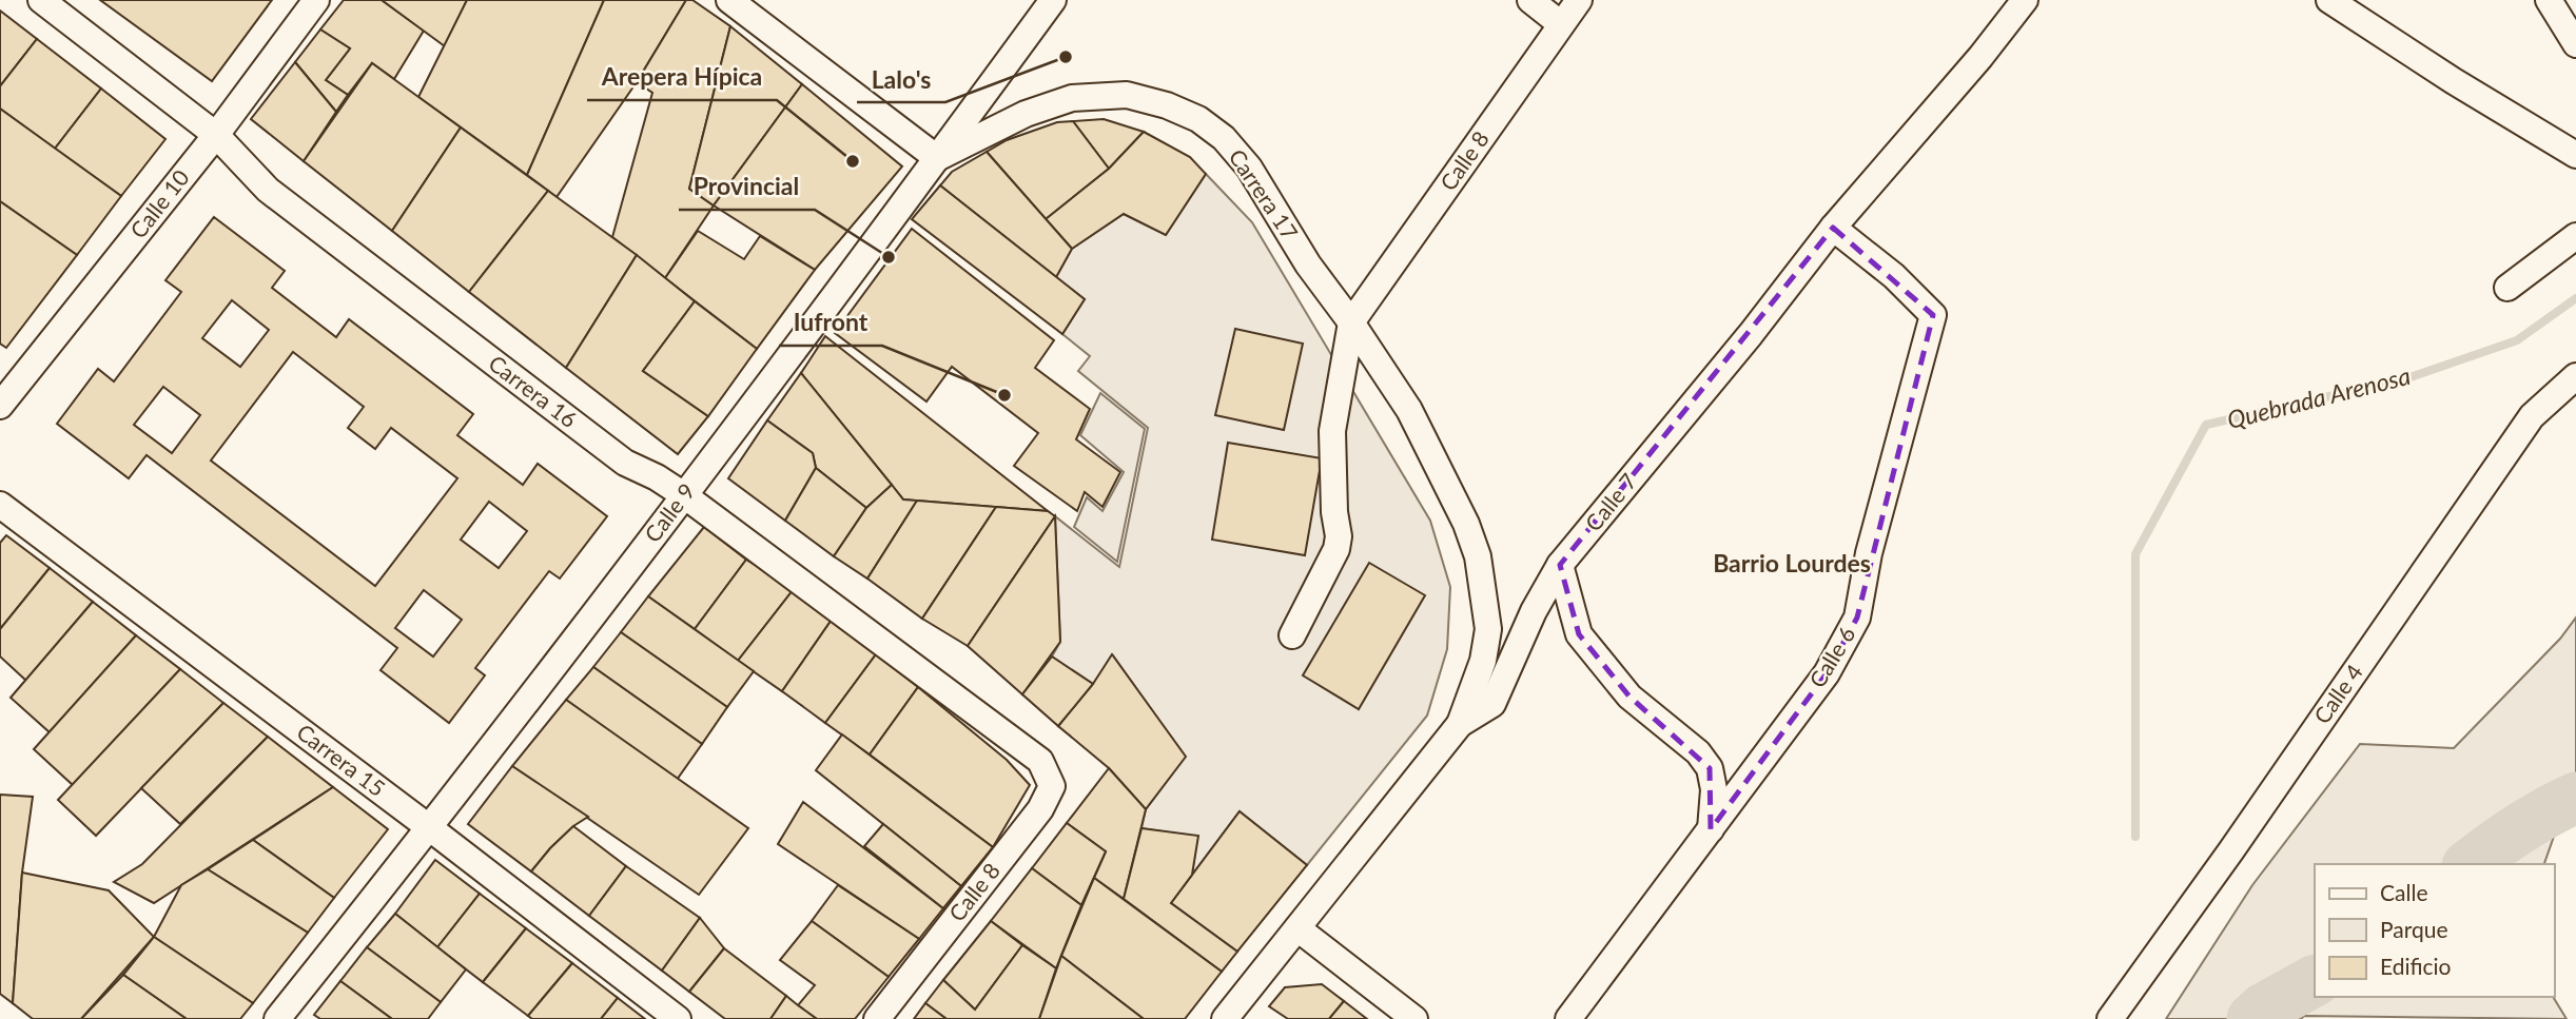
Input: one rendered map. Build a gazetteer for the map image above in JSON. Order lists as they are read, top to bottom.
{
  "streets": {
    "street": [
      "Calle 8",
      "Carrera 17",
      "Calle 10",
      "Carrera 16",
      "Calle 7",
      "Calle 9",
      "Calle 6",
      "Calle 4",
      "Carrera 15"
    ]
  },
  "crossings": [
    ["Calle 8", "Carrera 17"],
    ["Calle 8", "Carrera 16"],
    ["Carrera 17", "Calle 7"],
    ["Carrera 17", "Calle 9"],
    ["Calle 10", "Carrera 16"],
    ["Carrera 16", "Calle 9"],
    ["Calle 7", "Calle 6"],
    ["Calle 9", "Carrera 15"]
  ],
  "districts": ["Barrio Lourdes"],
  "water": ["Quebrada Arenosa"],
  "places": [
    "Lalo's",
    "Arepera Hípica",
    "Provincial",
    "Iufront"
  ],
  "legend": ["Calle", "Parque", "Edificio"]
}
